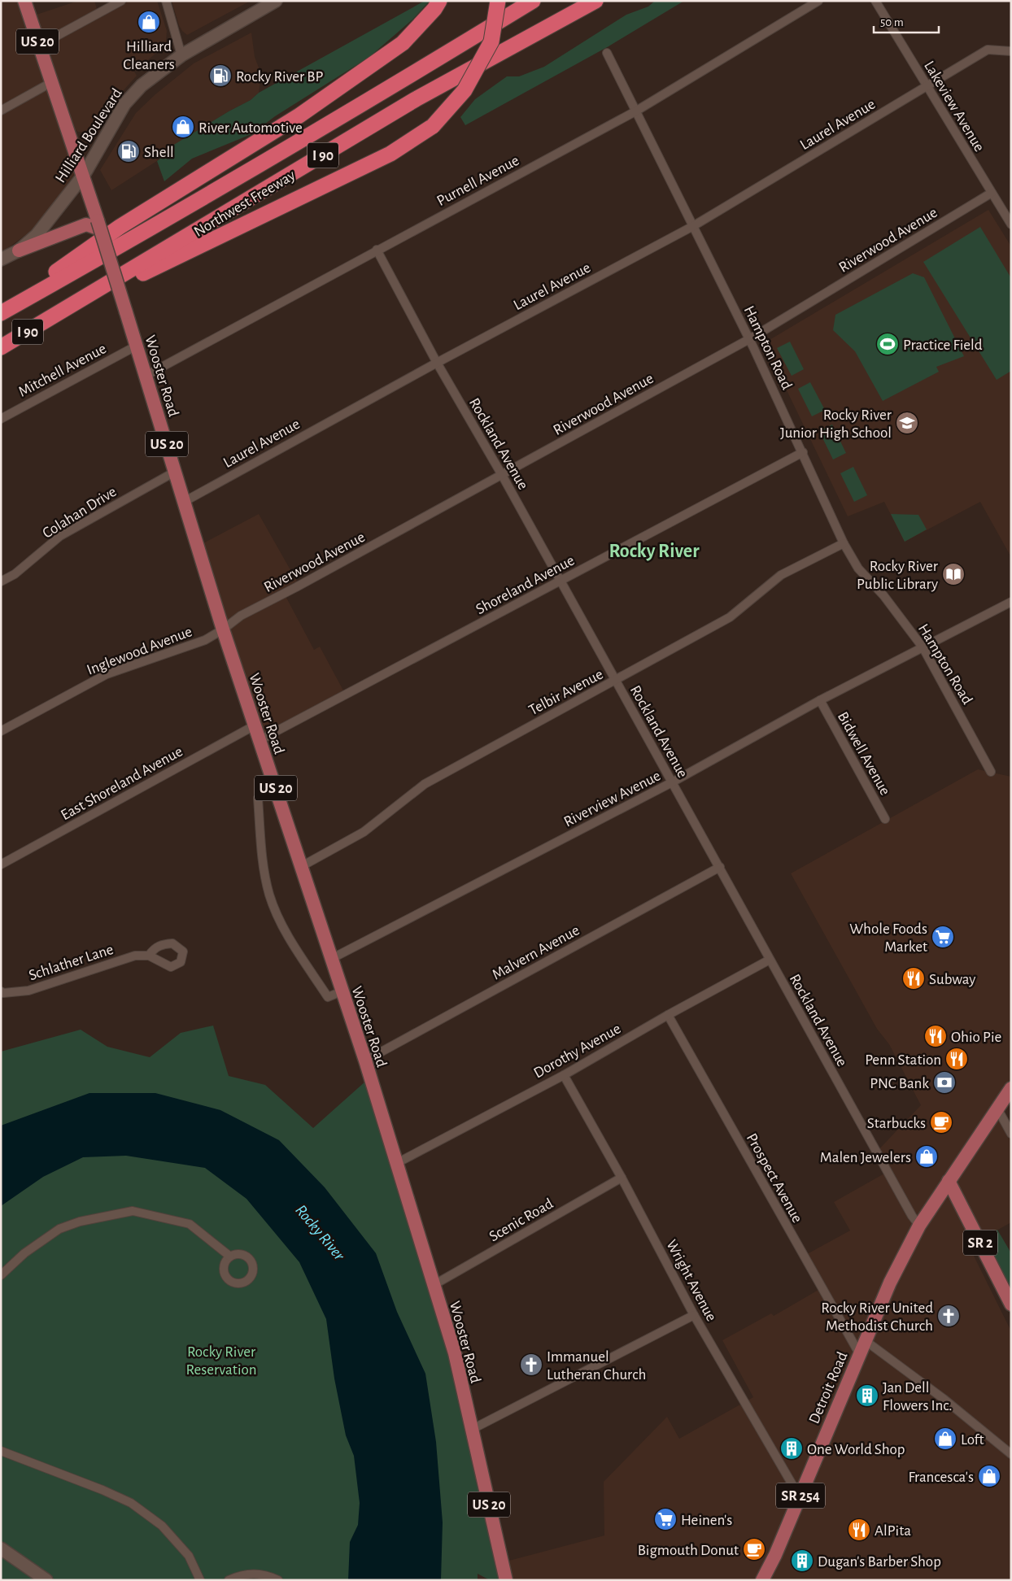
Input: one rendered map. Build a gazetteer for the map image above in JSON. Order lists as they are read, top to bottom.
{
  "streets": {
    "highway": ["I 90", "Northwest Freeway"],
    "main road": [
      "US 20",
      "Hilliard Boulevard",
      "Wooster Road",
      "SR 2",
      "Detroit Road",
      "SR 254"
    ],
    "street": [
      "Lakeview Avenue",
      "Laurel Avenue",
      "Purnell Avenue",
      "Riverwood Avenue",
      "Hampton Road",
      "Mitchell Avenue",
      "Rockland Avenue",
      "Colahan Drive",
      "Shoreland Avenue",
      "Inglewood Avenue",
      "Telbir Avenue",
      "Bidwell Avenue",
      "East Shoreland Avenue",
      "Riverview Avenue",
      "Malvern Avenue",
      "Schlather Lane",
      "Dorothy Avenue",
      "Prospect Avenue",
      "Scenic Road",
      "Wright Avenue"
    ]
  },
  "crossings": [
    ["Lakeview Avenue", "Laurel Avenue"],
    ["Lakeview Avenue", "Riverwood Avenue"],
    ["Laurel Avenue", "Hampton Road"],
    ["Laurel Avenue", "Wooster Road"],
    ["Laurel Avenue", "Rockland Avenue"],
    ["Hilliard Boulevard", "Wooster Road"],
    ["Purnell Avenue", "Hampton Road"],
    ["Purnell Avenue", "Wooster Road"],
    ["Purnell Avenue", "Rockland Avenue"],
    ["Riverwood Avenue", "Hampton Road"],
    ["Riverwood Avenue", "Wooster Road"],
    ["Riverwood Avenue", "Rockland Avenue"],
    ["Riverwood Avenue", "Inglewood Avenue"],
    ["Hampton Road", "Shoreland Avenue"],
    ["Hampton Road", "Telbir Avenue"],
    ["Hampton Road", "Riverview Avenue"],
    ["Mitchell Avenue", "Wooster Road"],
    ["Wooster Road", "Colahan Drive"],
    ["Wooster Road", "Shoreland Avenue"],
    ["Wooster Road", "Inglewood Avenue"],
    ["Wooster Road", "Telbir Avenue"],
    ["Wooster Road", "East Shoreland Avenue"],
    ["Wooster Road", "Riverview Avenue"],
    ["Wooster Road", "Malvern Avenue"],
    ["Wooster Road", "Dorothy Avenue"],
    ["Wooster Road", "Scenic Road"],
    ["Rockland Avenue", "Shoreland Avenue"],
    ["Rockland Avenue", "Telbir Avenue"],
    ["Rockland Avenue", "Riverview Avenue"],
    ["Rockland Avenue", "Malvern Avenue"],
    ["Rockland Avenue", "Dorothy Avenue"],
    ["Rockland Avenue", "Detroit Road"],
    ["Bidwell Avenue", "Riverview Avenue"],
    ["Dorothy Avenue", "Prospect Avenue"],
    ["Dorothy Avenue", "Wright Avenue"],
    ["Prospect Avenue", "Detroit Road"],
    ["Scenic Road", "Wright Avenue"],
    ["SR 2", "Detroit Road"],
    ["Wright Avenue", "Detroit Road"]
  ],
  "districts": ["Rocky River"],
  "water": ["Rocky River"],
  "parks": ["Rocky River Reservation"],
  "places": {
    "shop": [
      "Hilliard Cleaners",
      "River Automotive",
      "Malen Jewelers",
      "Loft",
      "Francesca's"
    ],
    "fuel station": ["Rocky River BP", "Shell"],
    "sports": ["Practice Field"],
    "school or university": ["Rocky River Junior High School"],
    "library": ["Rocky River Public Library"],
    "supermarket": ["Whole Foods Market", "Heinen's"],
    "restaurant": [
      "Subway",
      "Ohio Pie",
      "Penn Station",
      "AlPita"
    ],
    "bank": ["PNC Bank"],
    "cafe": ["Starbucks", "Bigmouth Donut"],
    "church": ["Rocky River United Methodist Church", "Immanuel Lutheran Church"],
    "building": ["Jan Dell Flowers Inc.", "One World Shop", "Dugan's Barber Shop"]
  },
  "scale_bar": "50 m"
}
